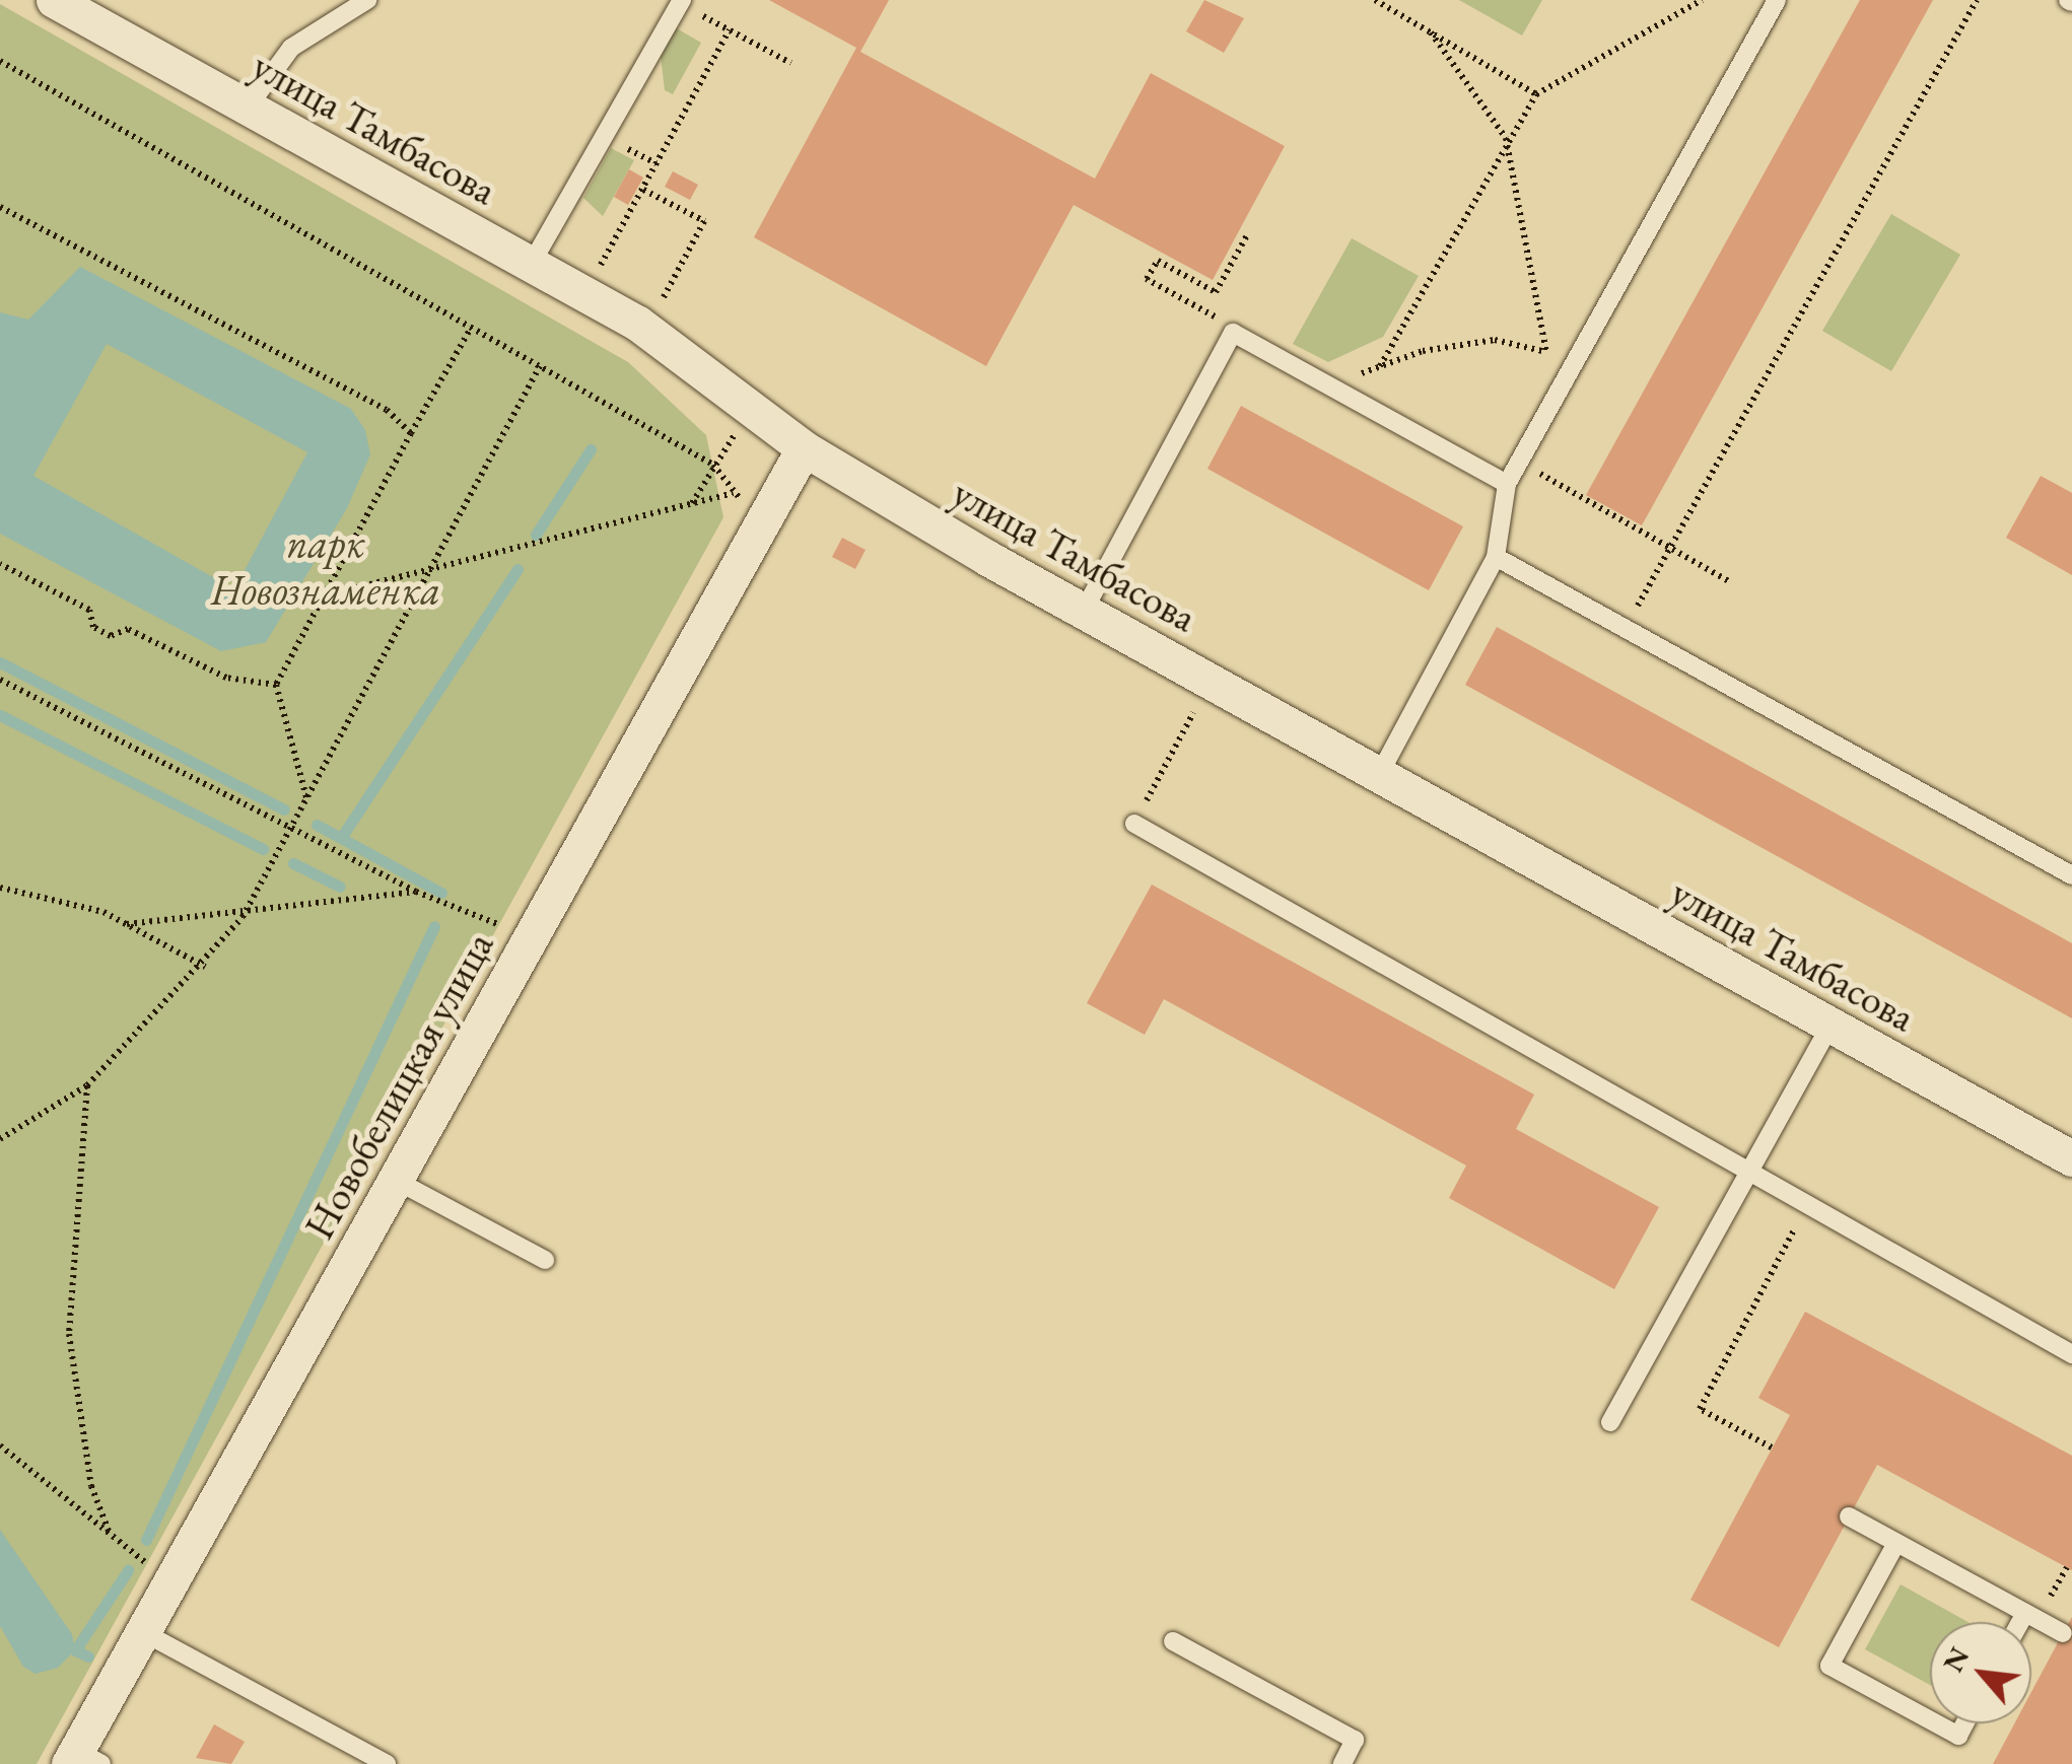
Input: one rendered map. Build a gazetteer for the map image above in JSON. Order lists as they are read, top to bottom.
{
  "streets": {
    "street": ["улица Тамбасова", "Новобелицкая улица"]
  },
  "crossings": [
    ["улица Тамбасова", "Новобелицкая улица"]
  ],
  "parks": ["парк Новознаменка"],
  "north": "top left"
}
